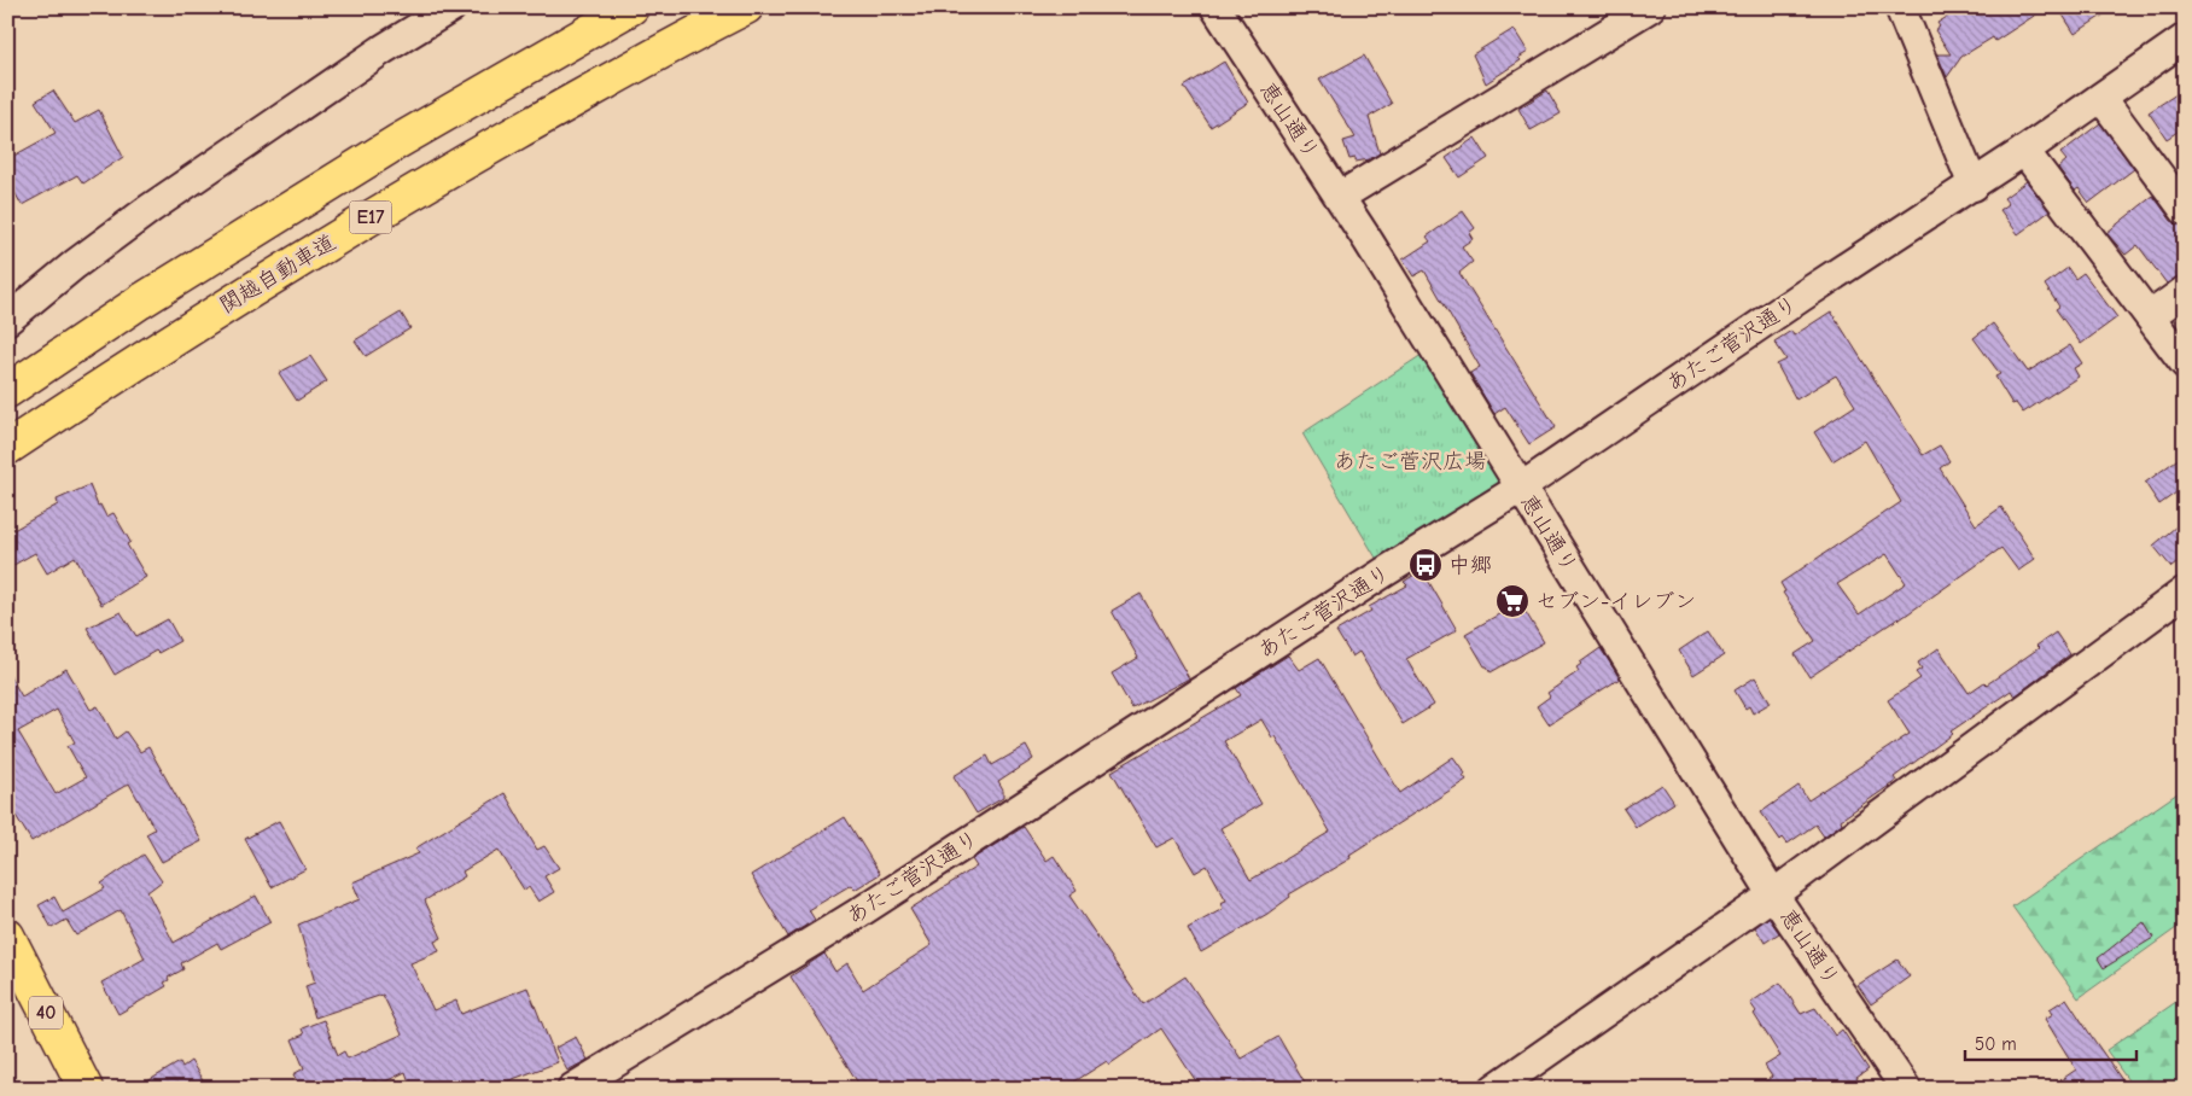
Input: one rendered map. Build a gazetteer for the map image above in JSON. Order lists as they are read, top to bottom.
{
  "streets": {
    "main road": ["E17", "関越自動車道", "40"],
    "street": ["恵山通り", "あたご菅沢通り"]
  },
  "crossings": [
    ["恵山通り", "あたご菅沢通り"]
  ],
  "parks": ["あたご菅沢広場"],
  "places": {
    "bus stop": ["中郷"],
    "supermarket": ["セブン-イレブン"]
  },
  "scale_bar": "50 m"
}
